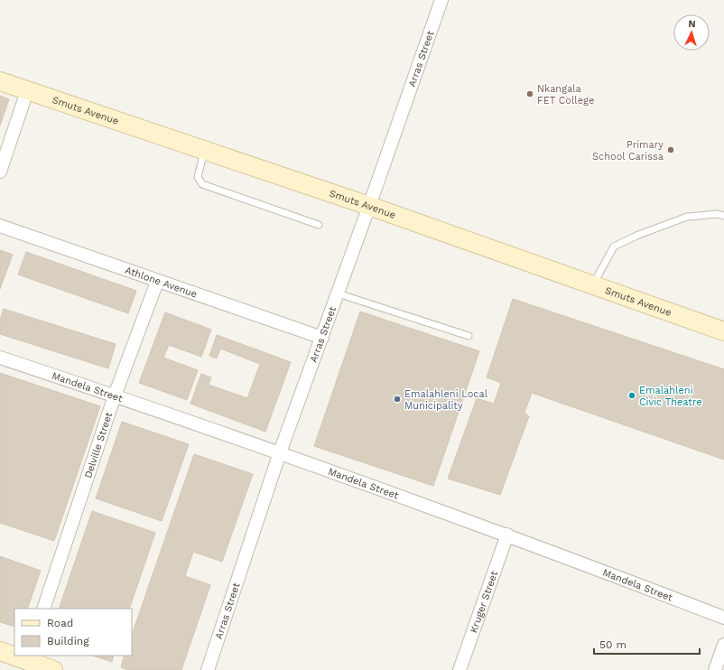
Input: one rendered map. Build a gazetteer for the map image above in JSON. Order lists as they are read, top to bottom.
{
  "streets": {
    "main road": ["Smuts Avenue"],
    "street": [
      "Arras Street",
      "Athlone Avenue",
      "Mandela Street",
      "Delville Street",
      "Kruger Street"
    ]
  },
  "crossings": [
    ["Arras Street", "Smuts Avenue"],
    ["Arras Street", "Athlone Avenue"],
    ["Arras Street", "Mandela Street"],
    ["Athlone Avenue", "Delville Street"],
    ["Mandela Street", "Delville Street"],
    ["Mandela Street", "Kruger Street"]
  ],
  "places": [
    "Nkangala FET College",
    "Primary School Carissa",
    "Emalahleni Civic Theatre",
    "Emalahleni Local Municipality"
  ],
  "legend": ["Road", "Building"],
  "scale_bar": "50 m",
  "north": "top"
}
